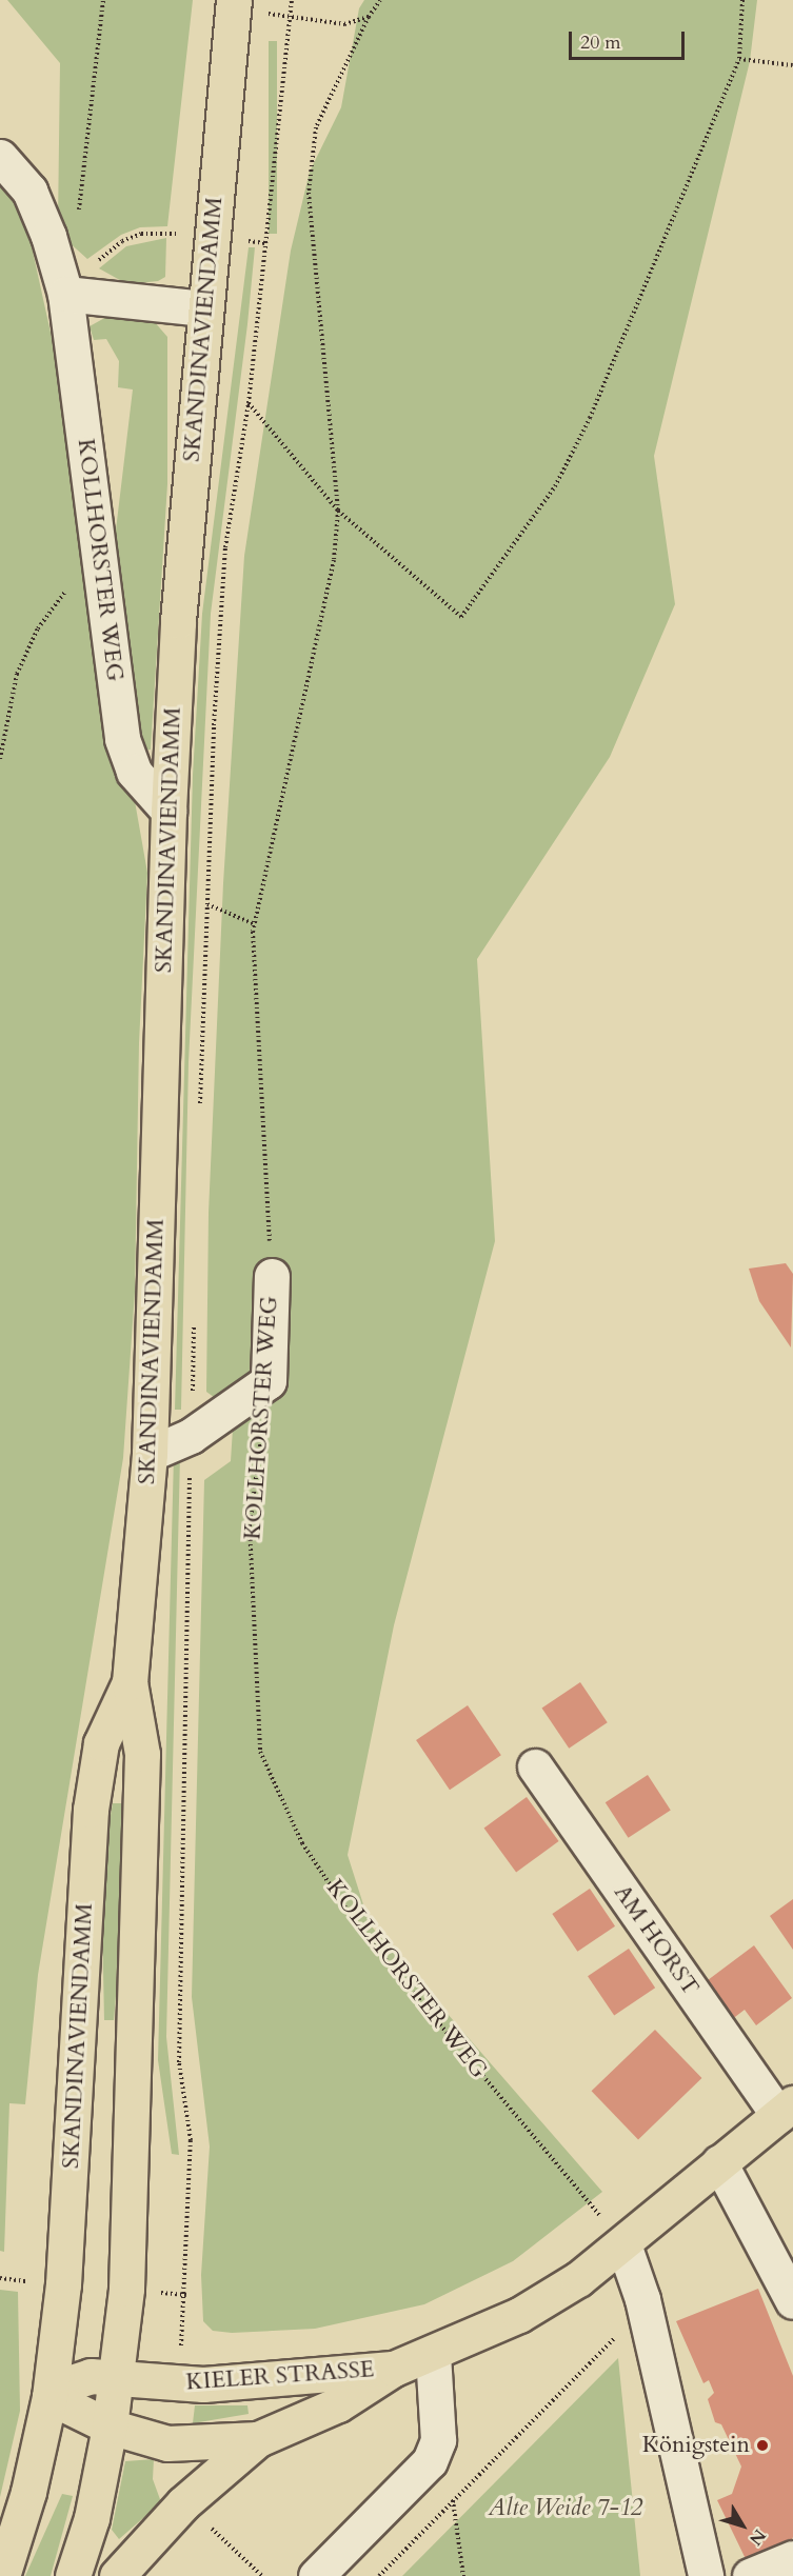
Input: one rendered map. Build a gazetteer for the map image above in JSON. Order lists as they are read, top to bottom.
{
  "streets": {
    "main road": ["SKANDINAVIENDAMM", "KIELER STRASSE"],
    "street": ["KOLLHORSTER WEG", "AM HORST"]
  },
  "crossings": [
    ["SKANDINAVIENDAMM", "KOLLHORSTER WEG"],
    ["SKANDINAVIENDAMM", "KIELER STRASSE"],
    ["KOLLHORSTER WEG", "KIELER STRASSE"],
    ["AM HORST", "KIELER STRASSE"]
  ],
  "parks": ["Alte Weide 7-12"],
  "places": ["Königstein"],
  "scale_bar": "20 m",
  "north": "bottom right"
}
